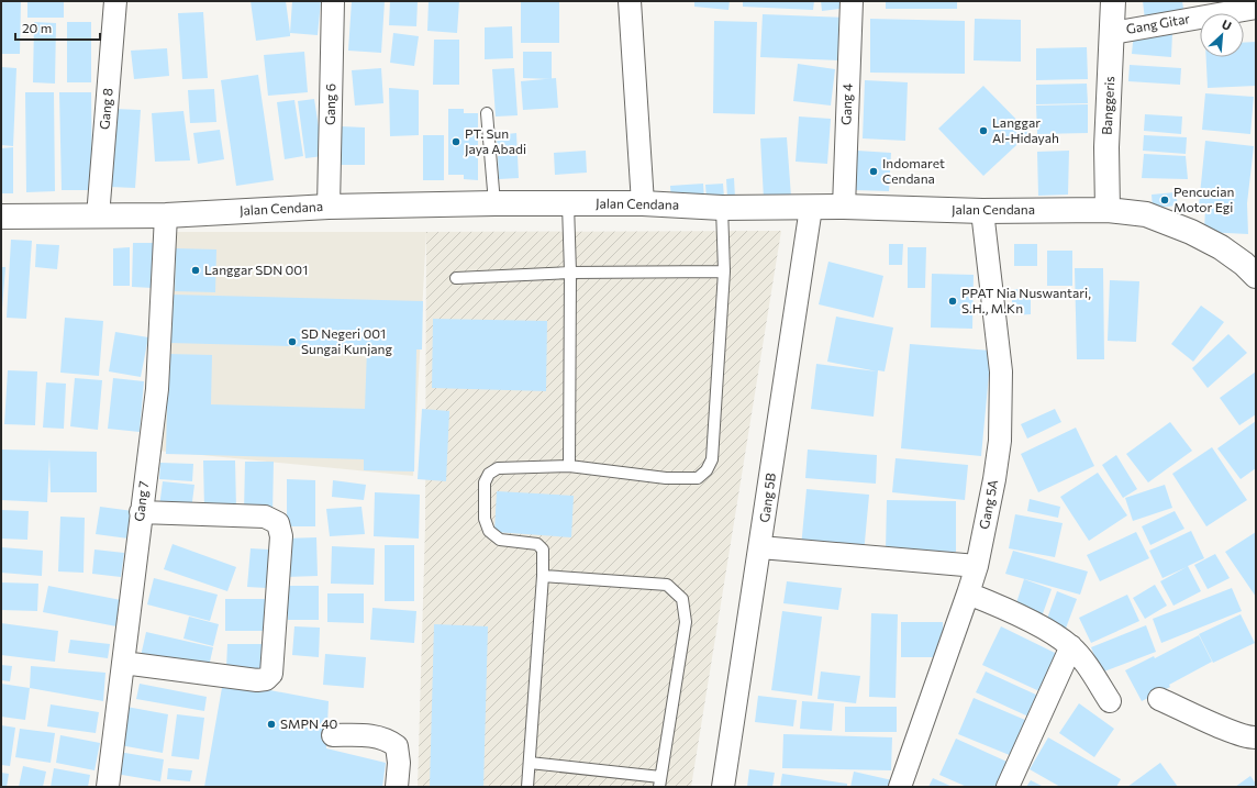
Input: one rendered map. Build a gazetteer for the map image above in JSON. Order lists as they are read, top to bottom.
{
  "streets": {
    "street": [
      "Gang Gitar",
      "Gang 6",
      "Gang 4",
      "Banggeris",
      "Gang 8",
      "Jalan Cendana",
      "Gang 5B",
      "Gang 7",
      "Gang 5A"
    ]
  },
  "crossings": [
    ["Gang Gitar", "Banggeris"],
    ["Gang 6", "Jalan Cendana"],
    ["Gang 4", "Jalan Cendana"],
    ["Banggeris", "Jalan Cendana"],
    ["Gang 8", "Jalan Cendana"],
    ["Jalan Cendana", "Gang 5B"],
    ["Jalan Cendana", "Gang 7"],
    ["Jalan Cendana", "Gang 5A"]
  ],
  "places": [
    "Langgar Al-Hidayah",
    "PT. Sun Jaya Abadi",
    "Indomaret Cendana",
    "Pencucian Motor Egi",
    "Langgar SDN 001",
    "PPAT Nia Nuswantari, S.H., M.Kn",
    "SD Negeri 001 Sungai Kunjang",
    "SMPN 40"
  ],
  "scale_bar": "20 m",
  "north": "top right"
}
